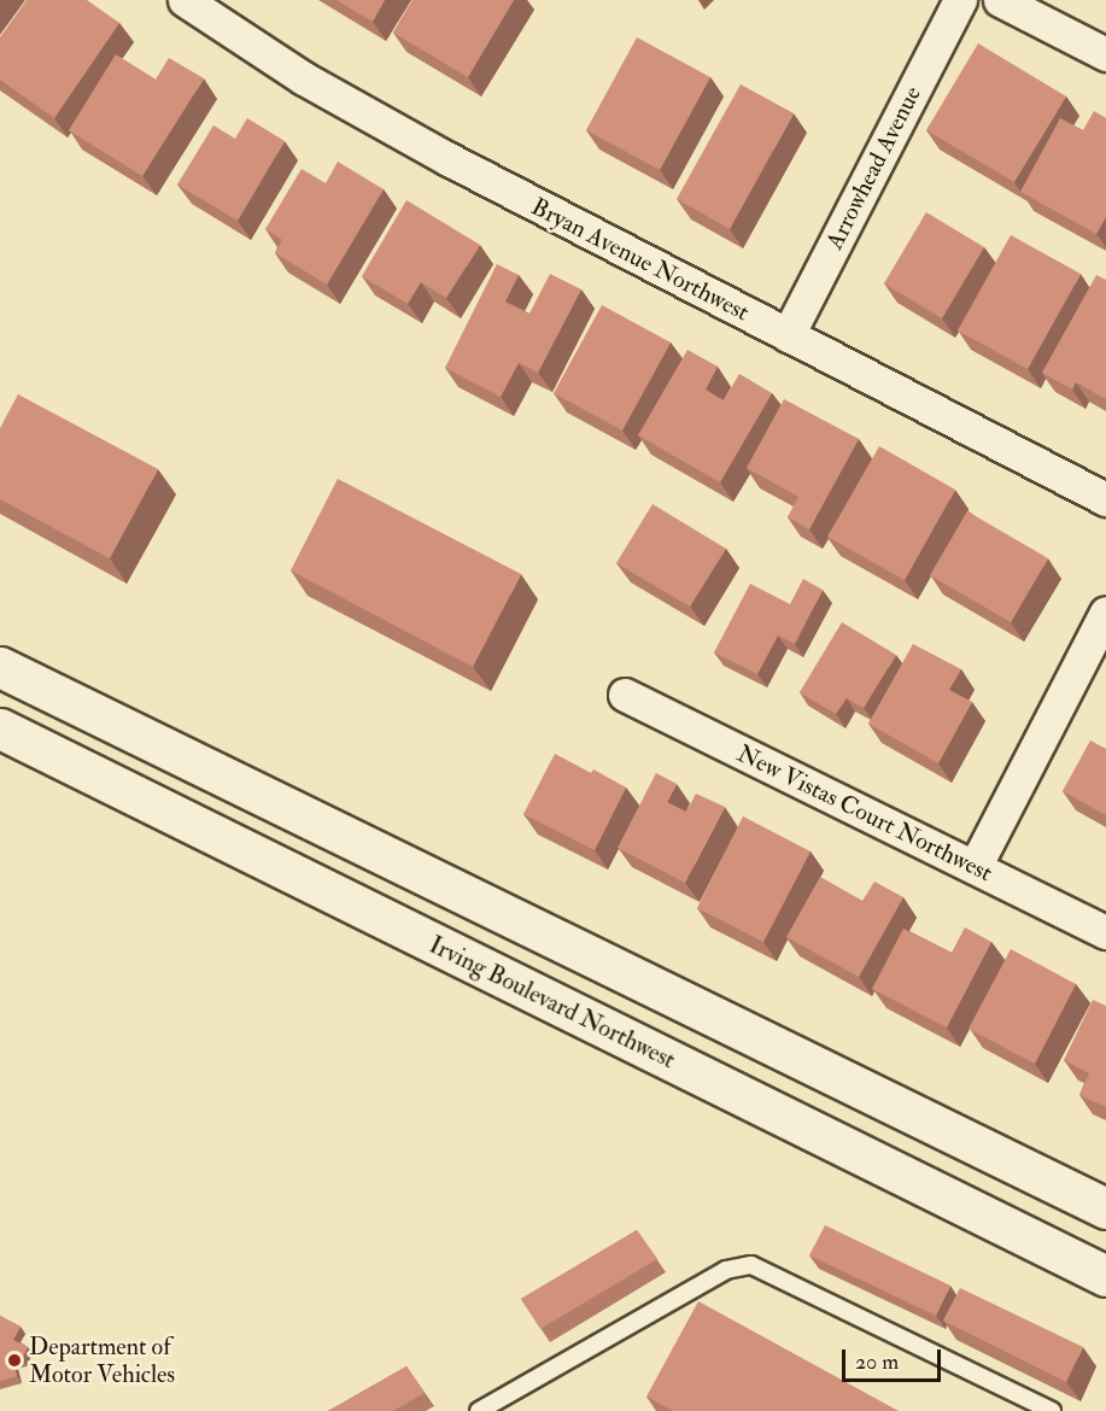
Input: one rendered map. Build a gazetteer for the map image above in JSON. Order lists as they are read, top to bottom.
{
  "streets": {
    "street": [
      "Arrowhead Avenue",
      "Bryan Avenue Northwest",
      "New Vistas Court Northwest",
      "Irving Boulevard Northwest"
    ]
  },
  "crossings": [
    ["Arrowhead Avenue", "Bryan Avenue Northwest"]
  ],
  "places": ["Department of Motor Vehicles"],
  "scale_bar": "20 m"
}
